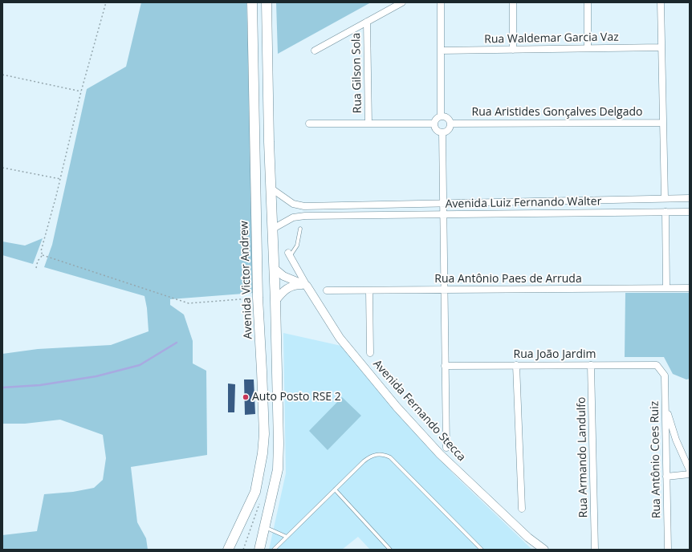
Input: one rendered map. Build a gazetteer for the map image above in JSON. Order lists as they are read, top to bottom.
{
  "streets": {
    "main road": ["Avenida Victor Andrew"],
    "street": [
      "Rua Waldemar Garcia Vaz",
      "Rua Gilson Sola",
      "Rua Aristides Gonçalves Delgado",
      "Avenida Luiz Fernando Walter",
      "Rua Antônio Paes de Arruda",
      "Rua João Jardim",
      "Avenida Fernando Stecca",
      "Rua Armando Landulfo",
      "Rua Antônio Coes Ruiz"
    ]
  },
  "crossings": [
    ["Rua João Jardim", "Rua Armando Landulfo"],
    ["Rua João Jardim", "Rua Antônio Coes Ruiz"]
  ],
  "places": ["Auto Posto RSE 2"]
}
